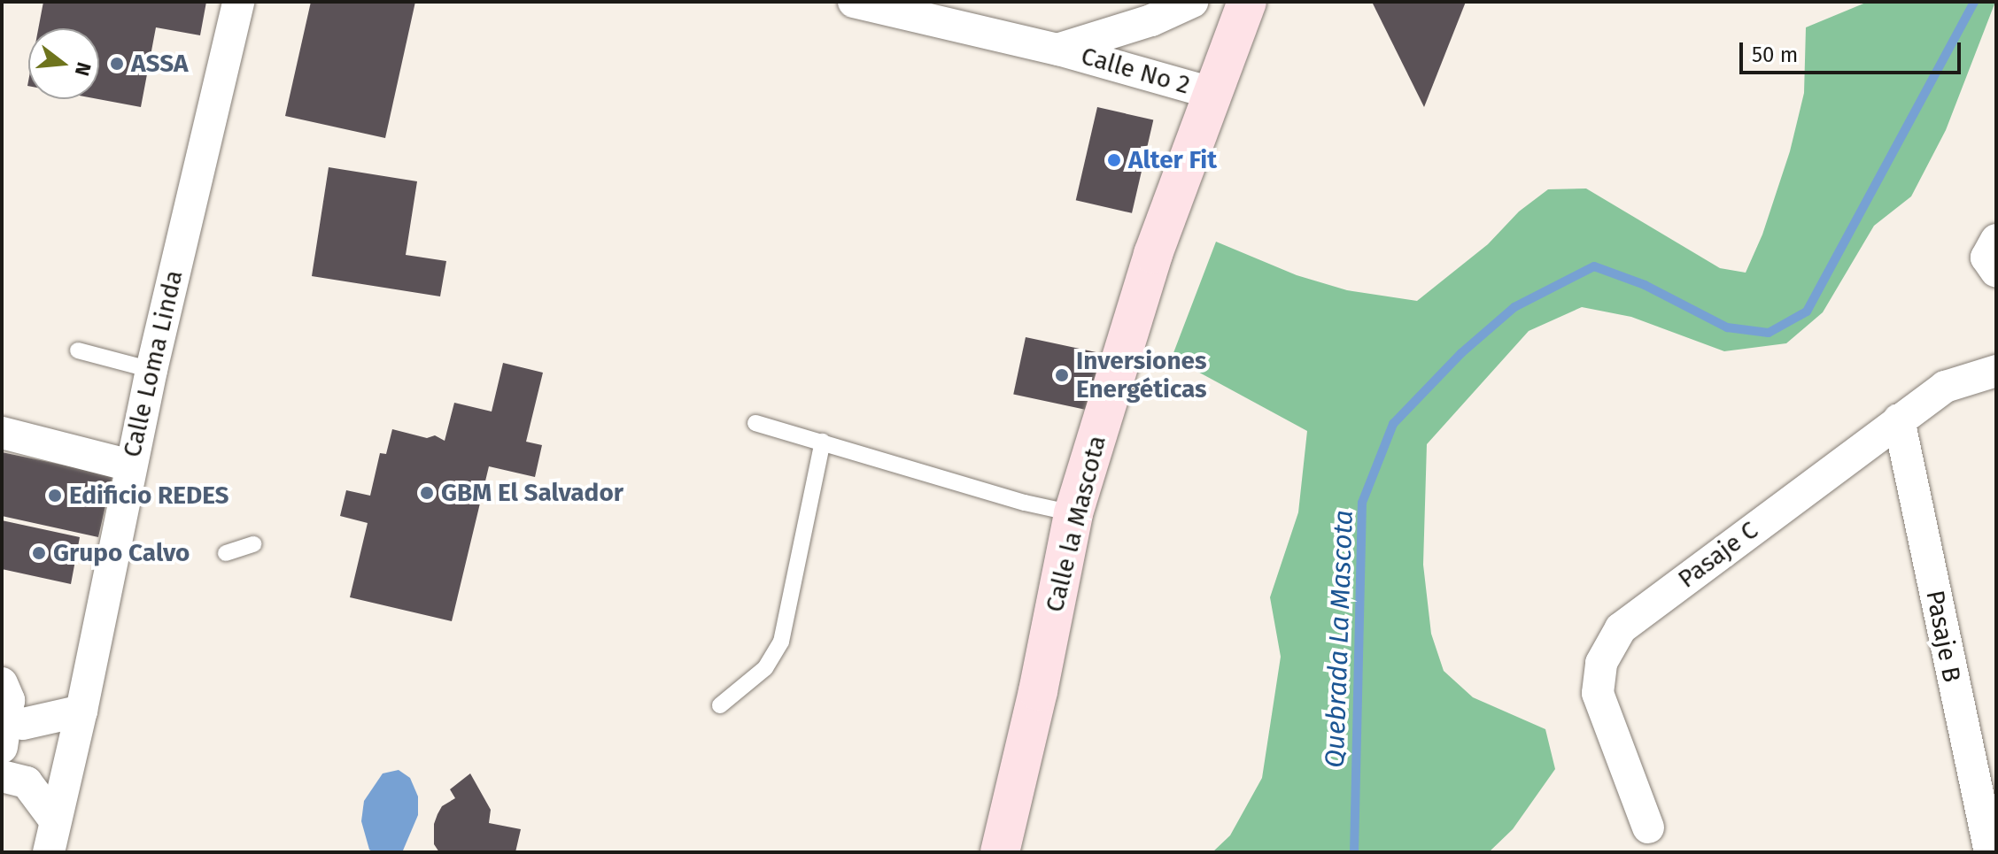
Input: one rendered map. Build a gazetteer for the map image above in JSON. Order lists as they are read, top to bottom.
{
  "streets": {
    "main road": ["Calle la Mascota"],
    "street": [
      "Calle No 2",
      "Calle Loma Linda",
      "Pasaje C",
      "Pasaje B"
    ]
  },
  "crossings": [
    ["Calle No 2", "Calle la Mascota"],
    ["Pasaje C", "Pasaje B"]
  ],
  "water": ["Quebrada La Mascota"],
  "places": [
    "ASSA",
    "Alter Fit",
    "Inversiones Energéticas",
    "GBM El Salvador",
    "Edificio REDES",
    "Grupo Calvo"
  ],
  "scale_bar": "50 m",
  "north": "right"
}
